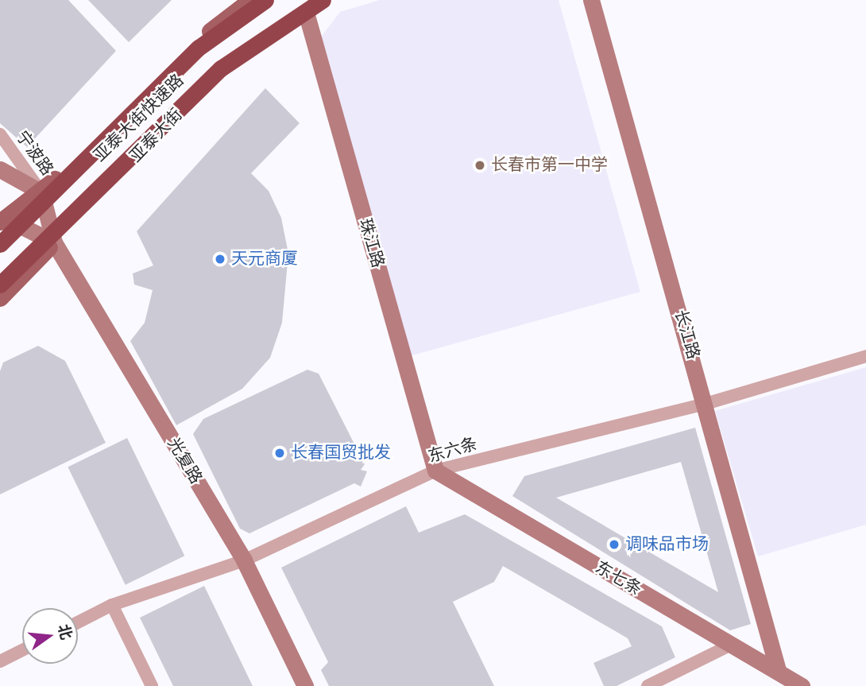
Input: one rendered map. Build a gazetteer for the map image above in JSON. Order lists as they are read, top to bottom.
{
  "streets": {
    "highway": ["亚泰大街快速路"],
    "main road": ["亚泰大街"],
    "street": [
      "宁波路",
      "珠江路",
      "长江路",
      "东六条",
      "光复路",
      "东七条"
    ]
  },
  "crossings": [
    ["亚泰大街", "珠江路"],
    ["亚泰大街", "光复路"],
    ["宁波路", "光复路"],
    ["珠江路", "东六条"],
    ["珠江路", "东七条"],
    ["长江路", "东六条"],
    ["长江路", "东七条"],
    ["东六条", "光复路"],
    ["东六条", "东七条"]
  ],
  "places": [
    "长春市第一中学",
    "天元商厦",
    "长春国贸批发",
    "调味品市场"
  ],
  "north": "right"
}
